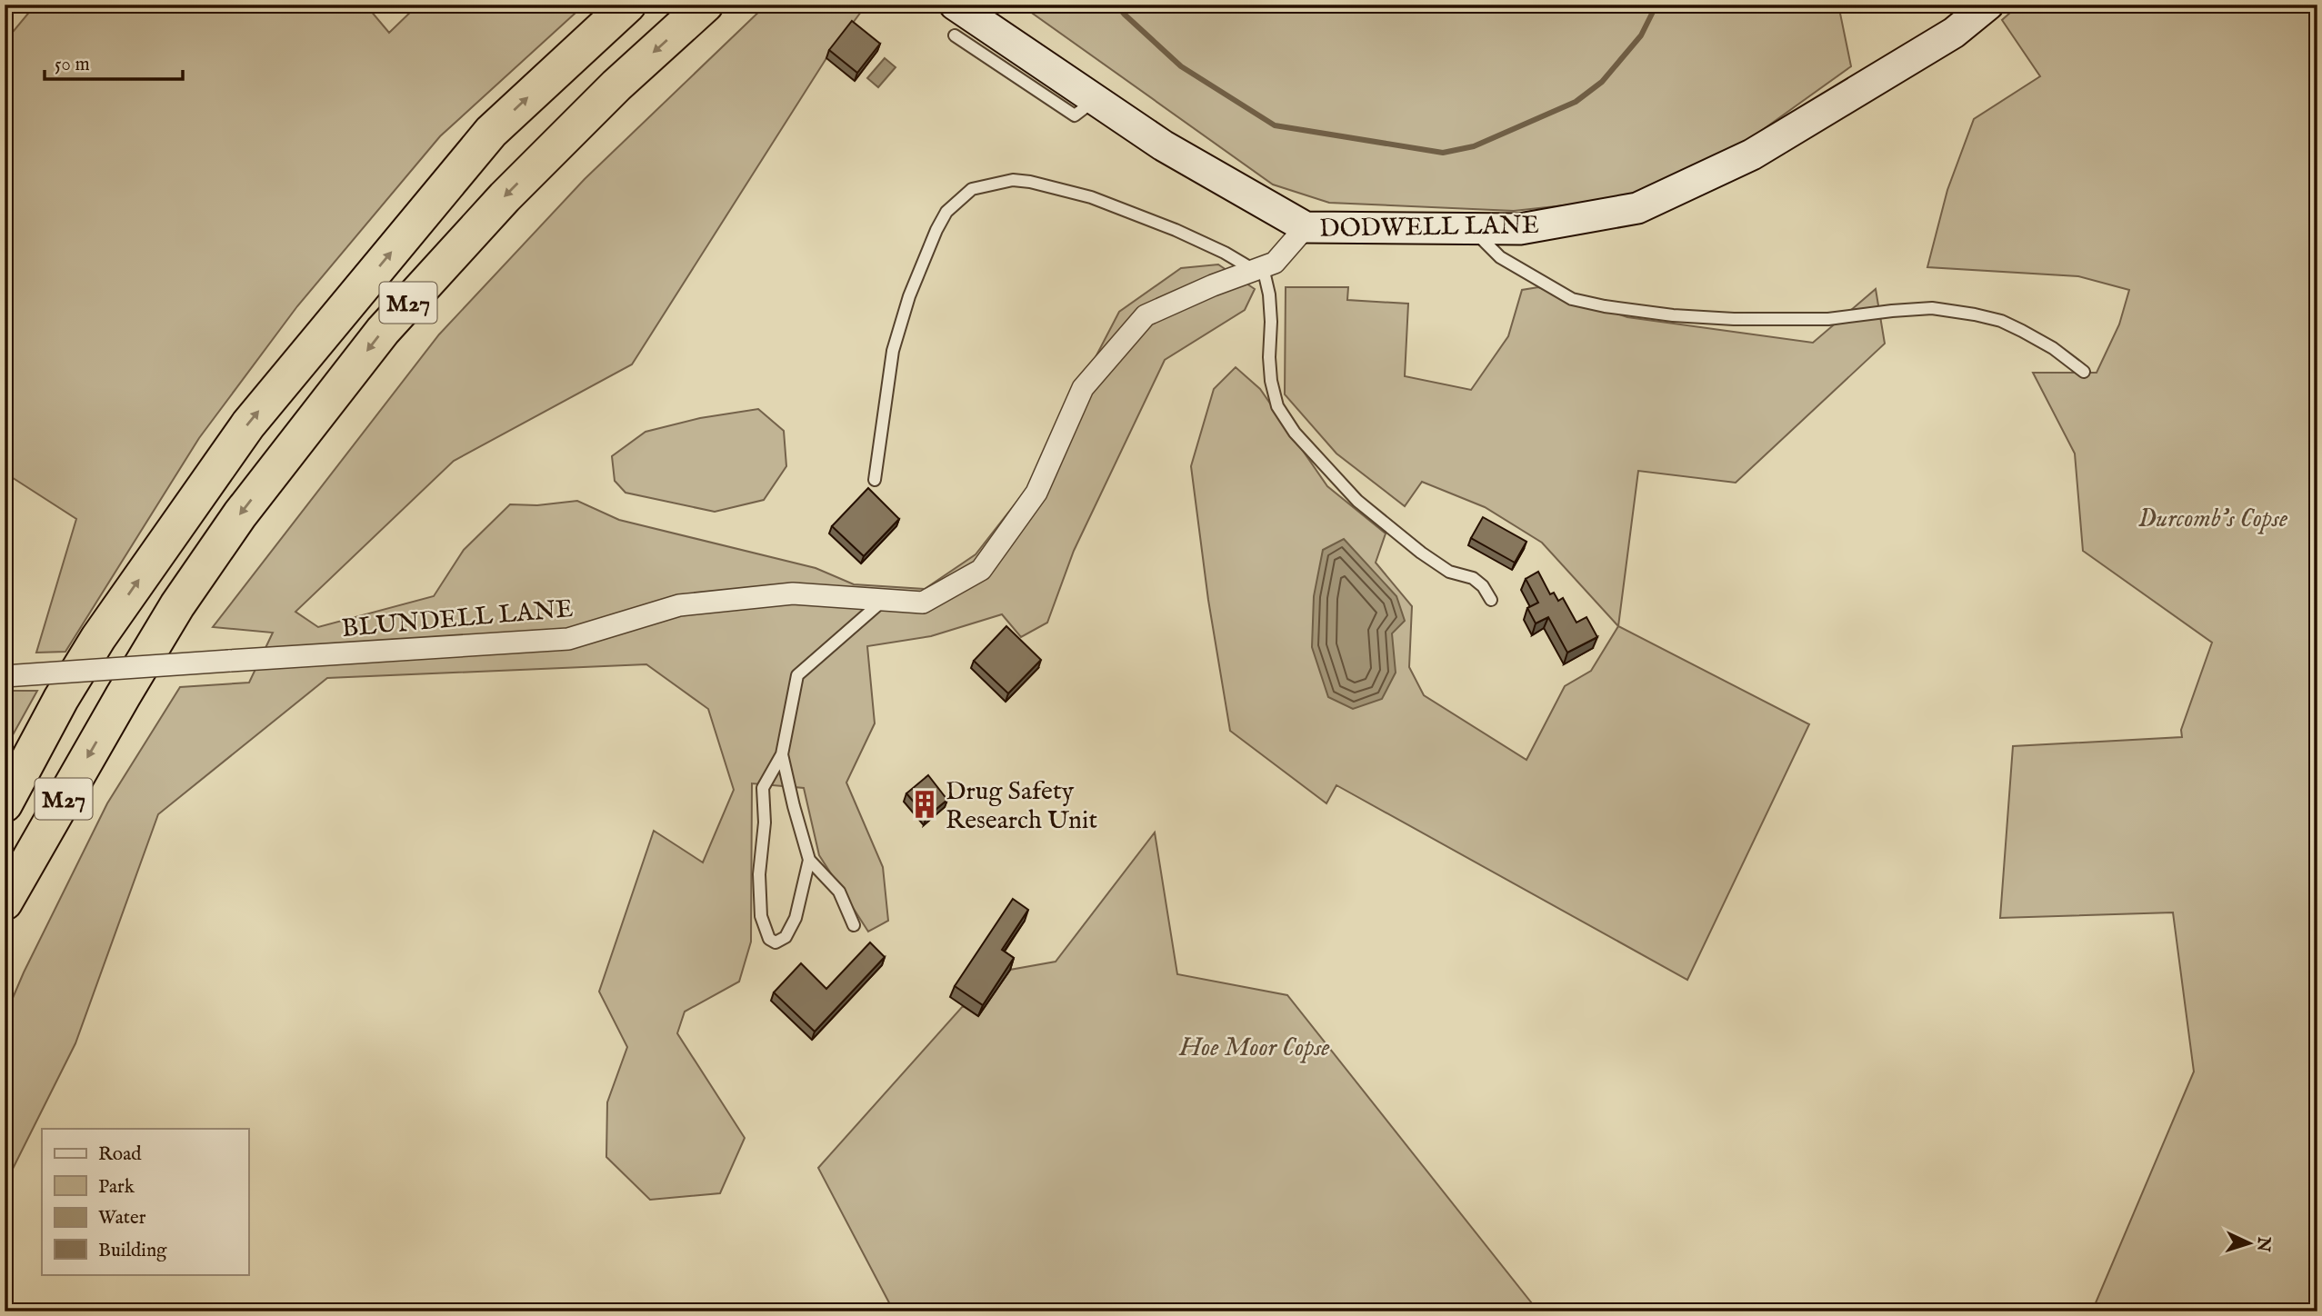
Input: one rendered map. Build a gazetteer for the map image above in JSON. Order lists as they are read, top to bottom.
{
  "streets": {
    "highway": ["M27"],
    "street": ["DODWELL LANE", "BLUNDELL LANE"]
  },
  "crossings": [
    ["DODWELL LANE", "BLUNDELL LANE"]
  ],
  "parks": ["Durcomb's Copse", "Hoe Moor Copse"],
  "places": {
    "building": ["Drug Safety Research Unit"]
  },
  "legend": [
    "Road",
    "Park",
    "Water",
    "Building"
  ],
  "scale_bar": "50 m",
  "north": "right"
}
